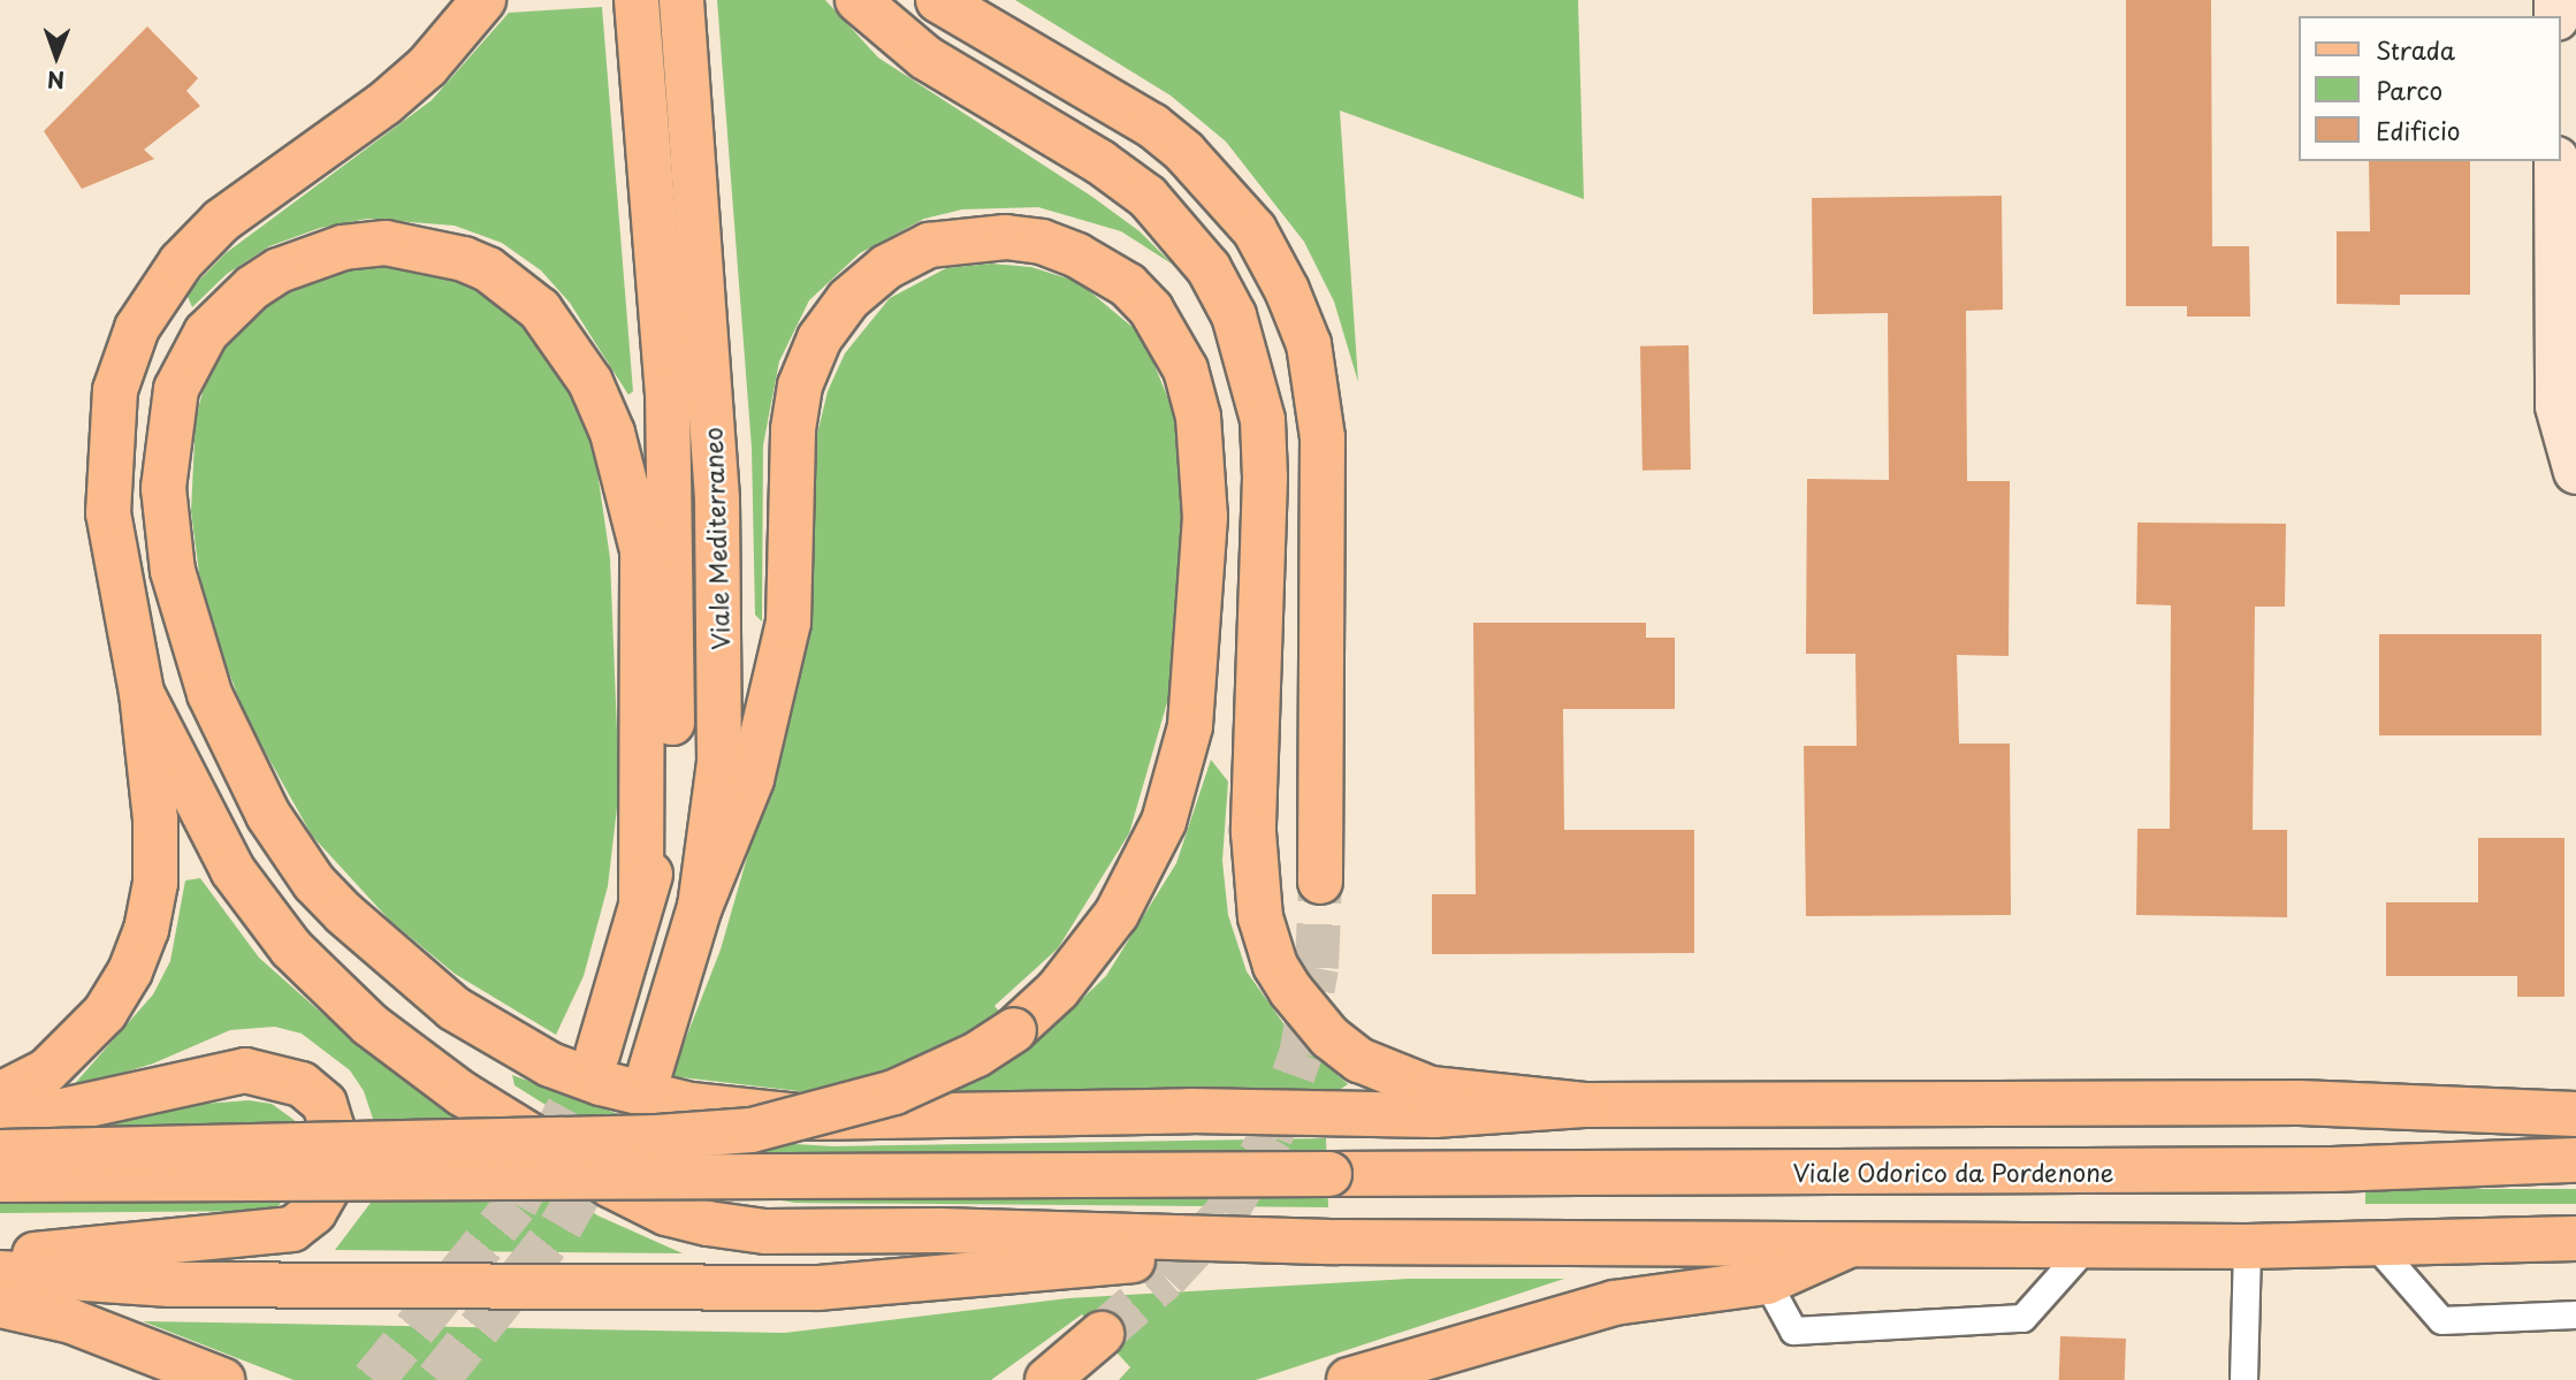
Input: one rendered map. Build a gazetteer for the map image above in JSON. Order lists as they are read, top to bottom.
{
  "streets": {
    "main road": ["Viale Mediterraneo", "Viale Odorico da Pordenone"]
  },
  "legend": ["Strada", "Parco", "Edificio"],
  "north": "bottom"
}
